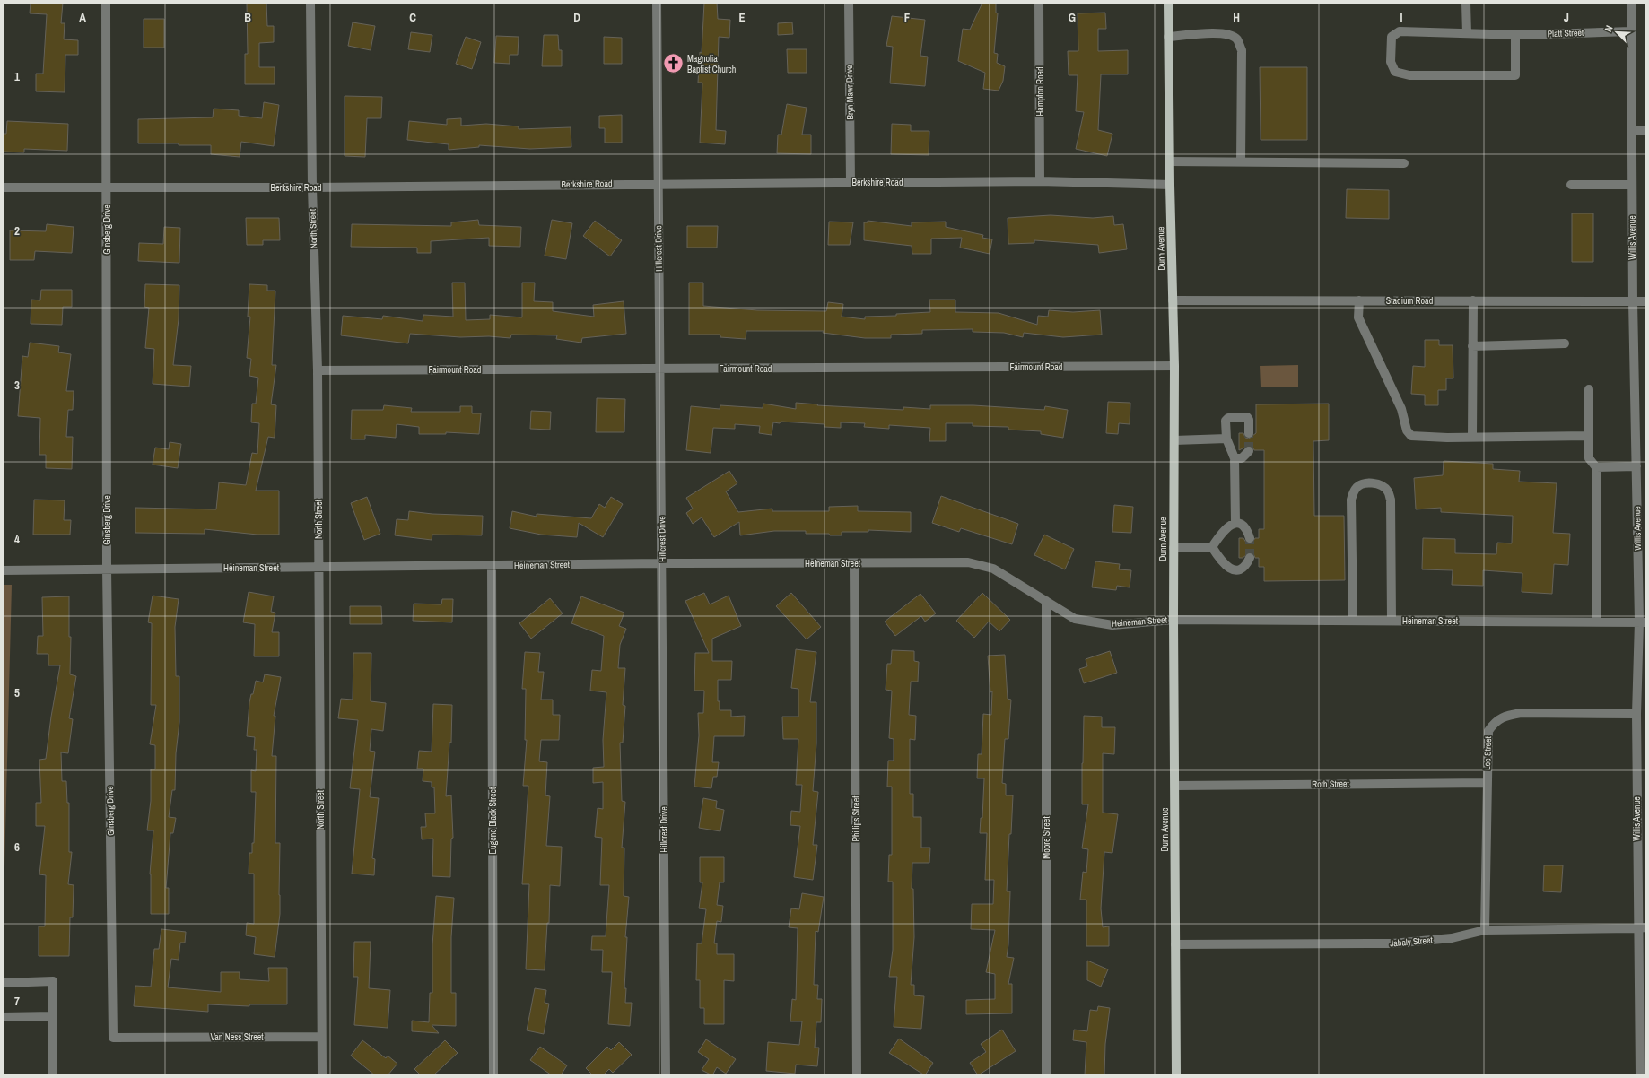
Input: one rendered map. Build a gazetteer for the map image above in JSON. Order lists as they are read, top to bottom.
{
  "streets": {
    "main road": ["Dunn Avenue"],
    "street": [
      "Platt Street",
      "Hampton Road",
      "Bryn Mawr Drive",
      "Berkshire Road",
      "North Street",
      "Ginsberg Drive",
      "Willis Avenue",
      "Hillcrest Drive",
      "Stadium Road",
      "Fairmount Road",
      "Heineman Street",
      "Lee Street",
      "Roth Street",
      "Phillips Street",
      "Eugene Black Street",
      "Moore Street",
      "Jabaly Street",
      "Van Ness Street"
    ]
  },
  "crossings": [
    ["Platt Street", "Willis Avenue"],
    ["Hampton Road", "Berkshire Road"],
    ["Bryn Mawr Drive", "Berkshire Road"],
    ["Berkshire Road", "North Street"],
    ["Berkshire Road", "Ginsberg Drive"],
    ["Berkshire Road", "Hillcrest Drive"],
    ["Berkshire Road", "Dunn Avenue"],
    ["North Street", "Fairmount Road"],
    ["North Street", "Heineman Street"],
    ["North Street", "Van Ness Street"],
    ["Ginsberg Drive", "Heineman Street"],
    ["Ginsberg Drive", "Van Ness Street"],
    ["Willis Avenue", "Stadium Road"],
    ["Willis Avenue", "Heineman Street"],
    ["Willis Avenue", "Lee Street"],
    ["Willis Avenue", "Jabaly Street"],
    ["Hillcrest Drive", "Fairmount Road"],
    ["Hillcrest Drive", "Heineman Street"],
    ["Dunn Avenue", "Stadium Road"],
    ["Dunn Avenue", "Fairmount Road"],
    ["Dunn Avenue", "Heineman Street"],
    ["Dunn Avenue", "Roth Street"],
    ["Dunn Avenue", "Jabaly Street"],
    ["Heineman Street", "Phillips Street"],
    ["Heineman Street", "Eugene Black Street"],
    ["Heineman Street", "Moore Street"],
    ["Lee Street", "Roth Street"],
    ["Lee Street", "Jabaly Street"]
  ],
  "places": {
    "church": ["Magnolia Baptist Church"]
  },
  "north": "top left",
  "grid": {
    "columns": [
      "A",
      "B",
      "C",
      "D",
      "E",
      "F",
      "G",
      "H",
      "I",
      "J"
    ],
    "rows": [
      "1",
      "2",
      "3",
      "4",
      "5",
      "6",
      "7"
    ]
  }
}
